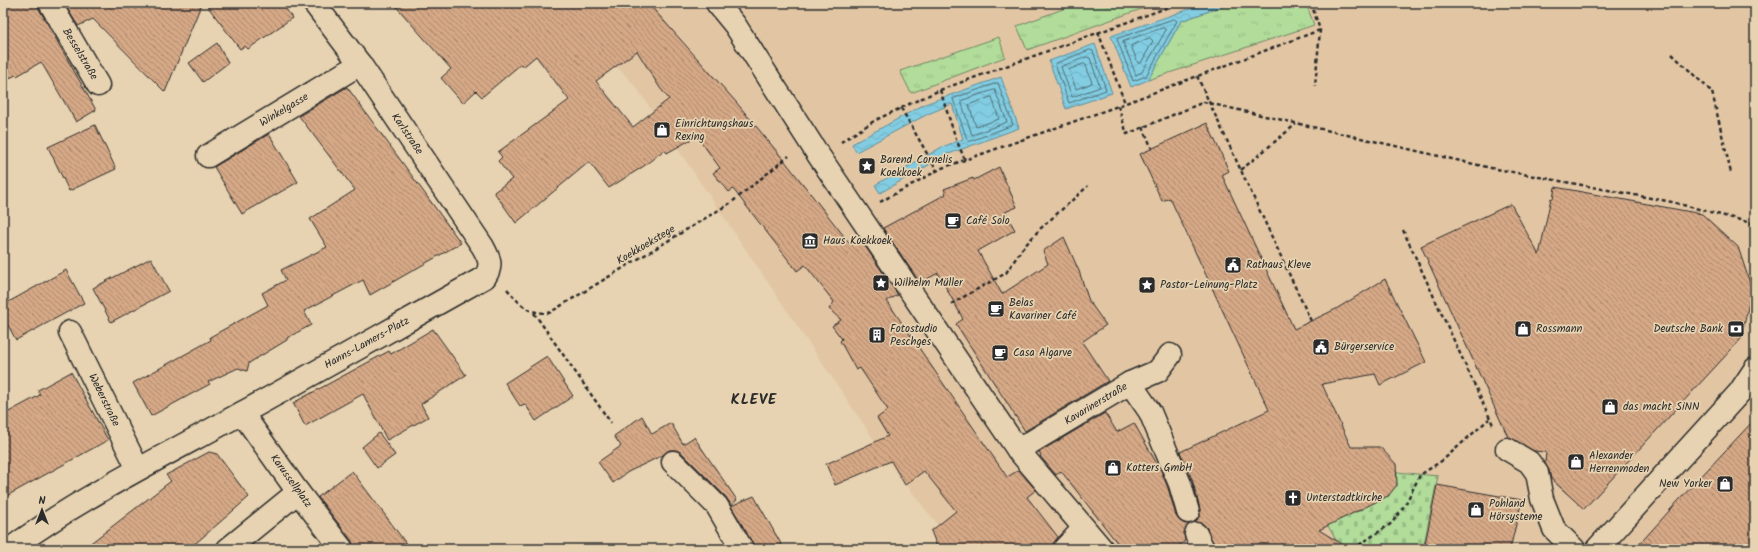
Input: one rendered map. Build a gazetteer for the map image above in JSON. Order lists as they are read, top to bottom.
{
  "streets": {
    "street": [
      "Besselstraße",
      "Winkelgasse",
      "Karlstraße",
      "Hanns-Lamers-Platz",
      "Weberstraße",
      "Kavarinerstraße",
      "Karussellplatz"
    ],
    "path": ["Koekkoekstege"]
  },
  "crossings": [
    ["Winkelgasse", "Karlstraße"],
    ["Karlstraße", "Hanns-Lamers-Platz"],
    ["Hanns-Lamers-Platz", "Karussellplatz"]
  ],
  "districts": ["KLEVE"],
  "places": {
    "shop": [
      "Einrichtungshaus Rexing",
      "Rossmann",
      "das macht SiNN",
      "Alexander Herrenmoden",
      "Kotters GmbH",
      "New Yorker",
      "Pohland Hörsysteme"
    ],
    "place": ["Barend Cornelis Koekkoek", "Wilhelm Müller", "Pastor-Leinung-Platz"],
    "cafe": ["Café Solo", "Belas Kavariner Café", "Casa Algarve"],
    "museum": ["Haus Koekkoek"],
    "public building": ["Rathaus Kleve", "Bürgerservice"],
    "bank": ["Deutsche Bank"],
    "building": ["Fotostudio Peschges"],
    "church": ["Unterstadtkirche"]
  },
  "north": "top"
}
